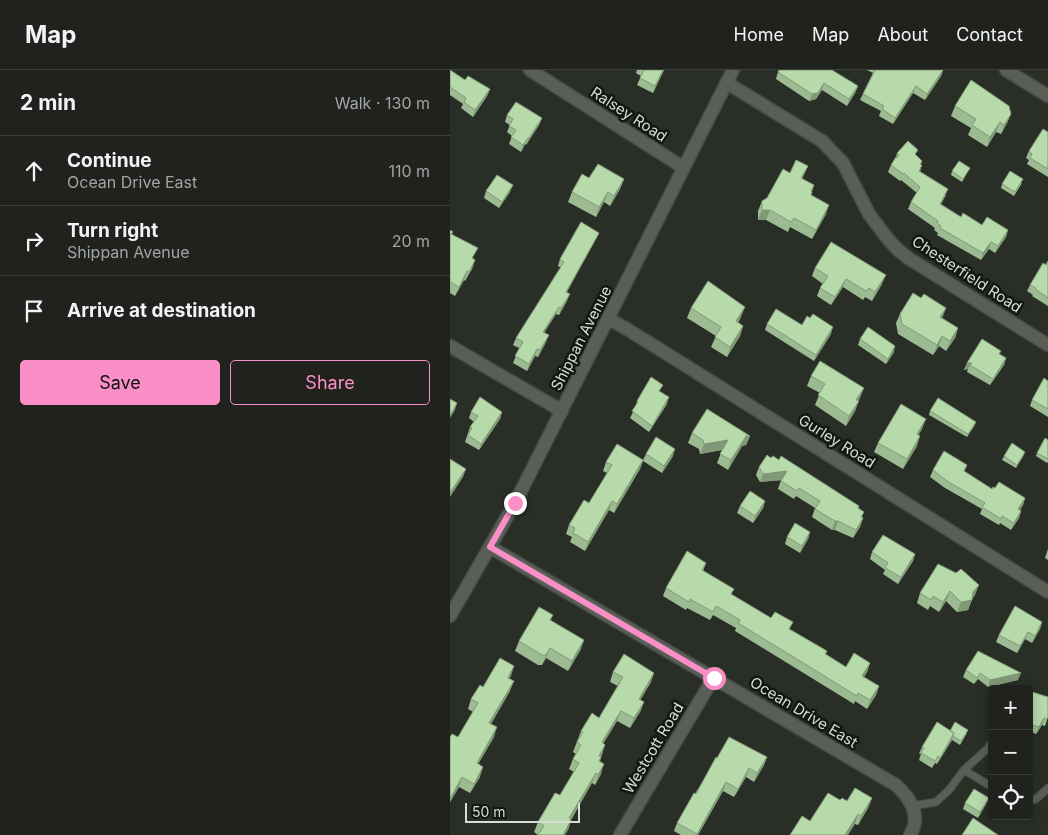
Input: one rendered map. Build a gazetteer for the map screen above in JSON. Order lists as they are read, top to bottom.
{
  "streets": {
    "street": [
      "Ralsey Road",
      "Chesterfield Road",
      "Shippan Avenue",
      "Gurley Road",
      "Ocean Drive East",
      "Westcott Road"
    ]
  },
  "crossings": [
    ["Ralsey Road", "Shippan Avenue"],
    ["Chesterfield Road", "Shippan Avenue"],
    ["Shippan Avenue", "Gurley Road"],
    ["Shippan Avenue", "Ocean Drive East"],
    ["Ocean Drive East", "Westcott Road"]
  ],
  "scale_bar": "50 m",
  "page": {
    "header": "Map",
    "nav": [
      "Home",
      "Map",
      "About",
      "Contact"
    ],
    "heading": ["2 min", "Walk · 130 m"],
    "list": [
      ["Continue", "Ocean Drive East", "110 m"],
      ["Turn right", "Shippan Avenue", "20 m"],
      "Arrive at destination"
    ],
    "buttons": ["Save", "Share"],
    "map_buttons": ["+", "−"],
    "scale": "50 m"
  }
}
